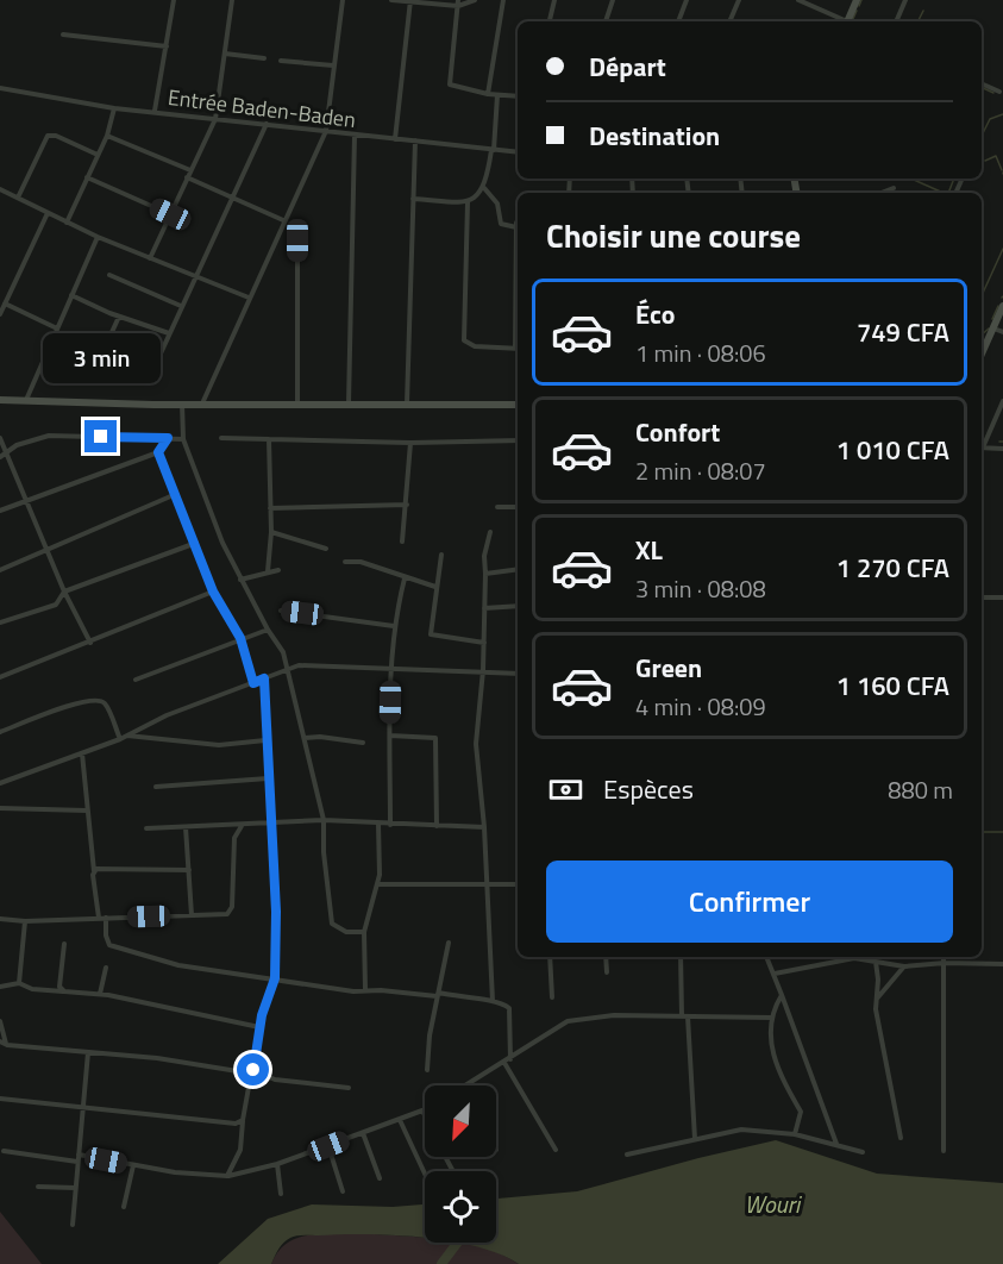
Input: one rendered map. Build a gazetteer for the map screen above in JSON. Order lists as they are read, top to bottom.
{
  "streets": {
    "street": ["Entrée Baden-Baden"]
  },
  "water": ["Wouri"],
  "north": "bottom left",
  "page": {
    "banner": ["Départ", "Destination"],
    "heading": "Choisir une course",
    "list": [
      {
        "name": "Éco",
        "note": "1 min · 08:06",
        "value": "749 CFA"
      },
      {
        "name": "Confort",
        "note": "2 min · 08:07",
        "value": "1 010 CFA"
      },
      {
        "name": "XL",
        "note": "3 min · 08:08",
        "value": "1 270 CFA"
      },
      {
        "name": "Green",
        "note": "4 min · 08:09",
        "value": "1 160 CFA"
      }
    ],
    "bubble": "3 min",
    "pay": ["Espèces", "880 m"],
    "buttons": "Confirmer"
  }
}
